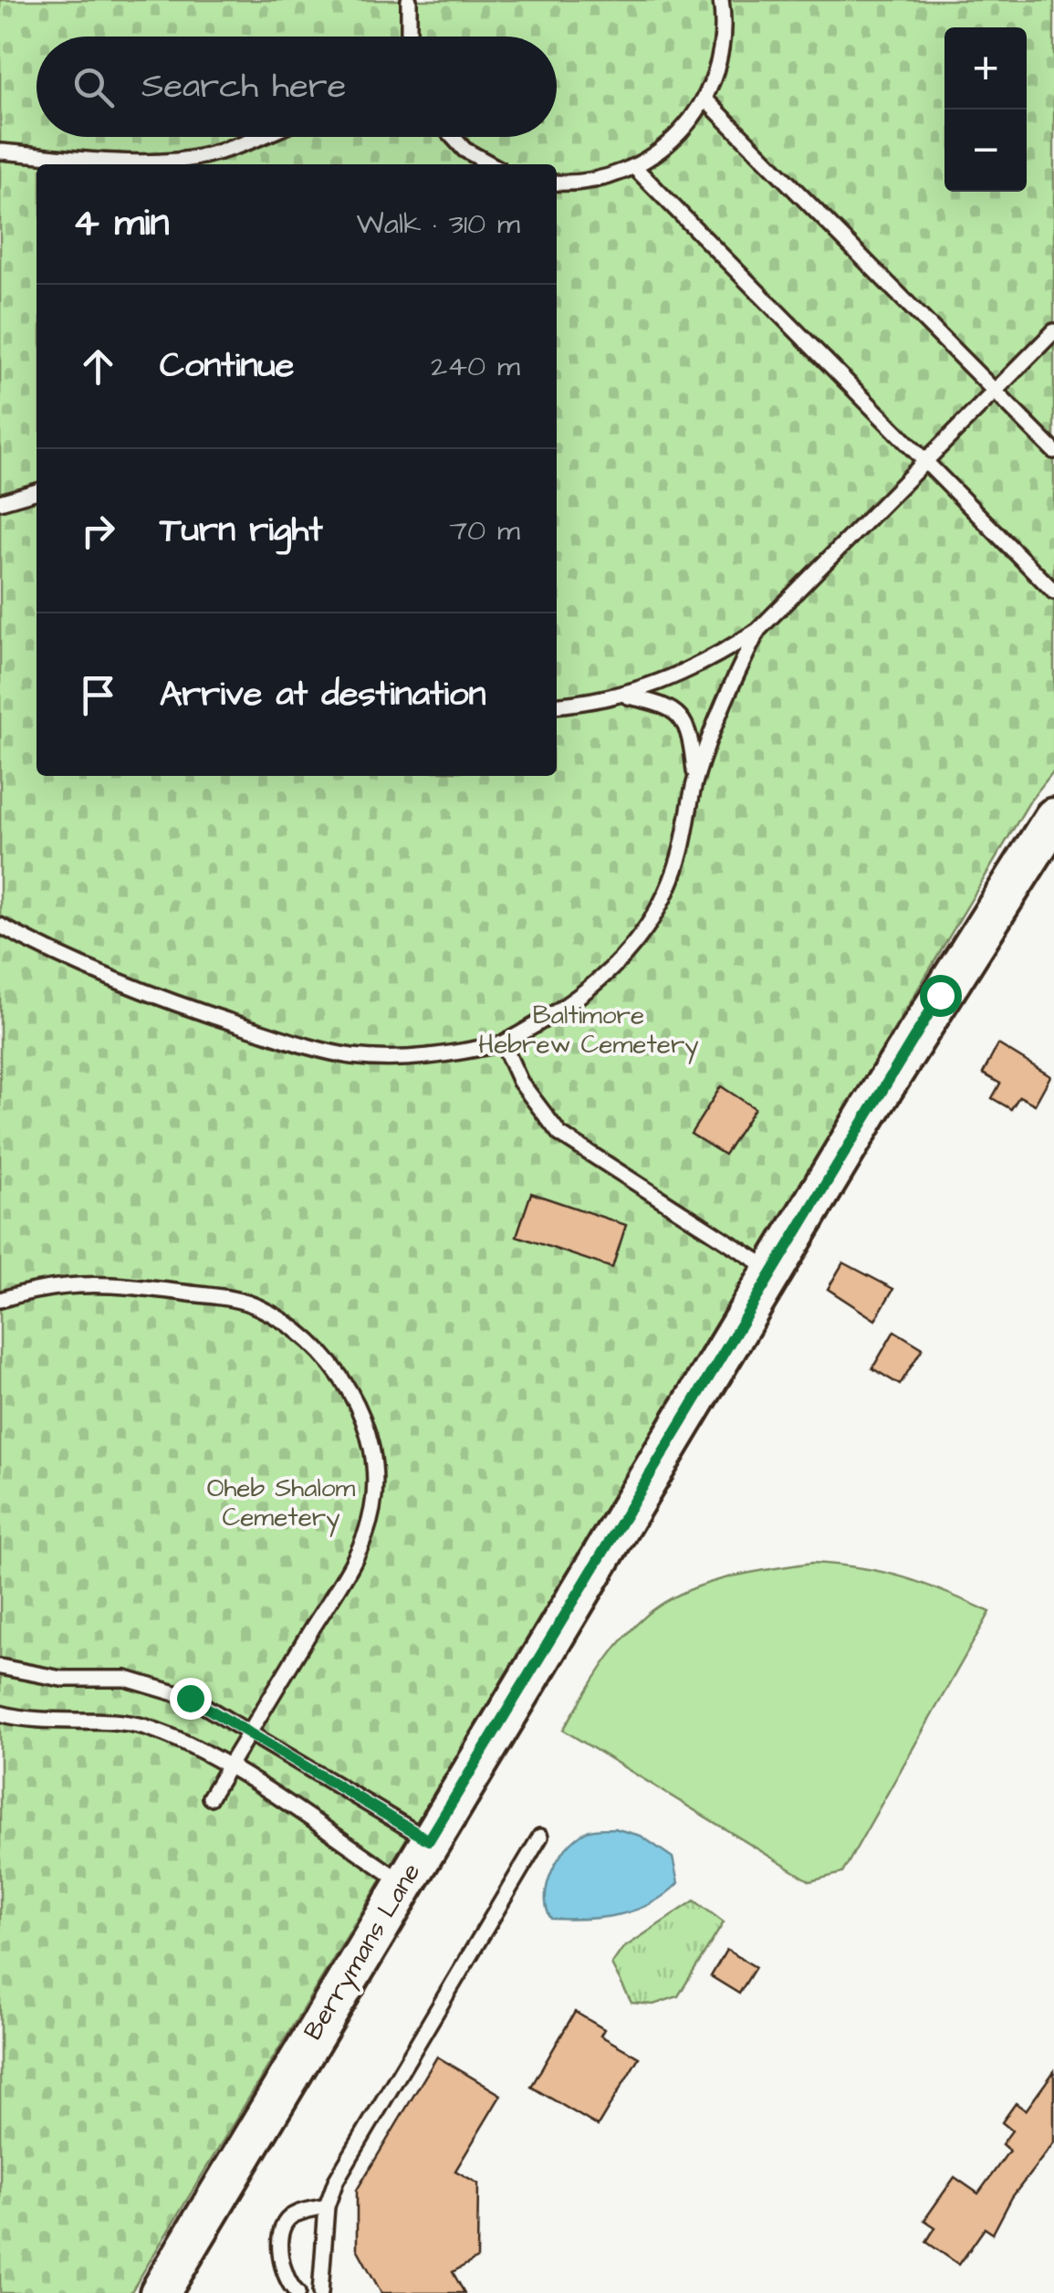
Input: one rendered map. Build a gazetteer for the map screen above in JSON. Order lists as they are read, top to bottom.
{
  "streets": {
    "street": ["Berrymans Lane"]
  },
  "parks": ["Baltimore Hebrew Cemetery", "Oheb Shalom Cemetery"],
  "page": {
    "map_buttons": ["+", "−"],
    "search": "Search here",
    "heading": ["4 min", "Walk · 310 m"],
    "list": [
      ["Continue", "240 m"],
      ["Turn right", "70 m"],
      "Arrive at destination"
    ]
  }
}
